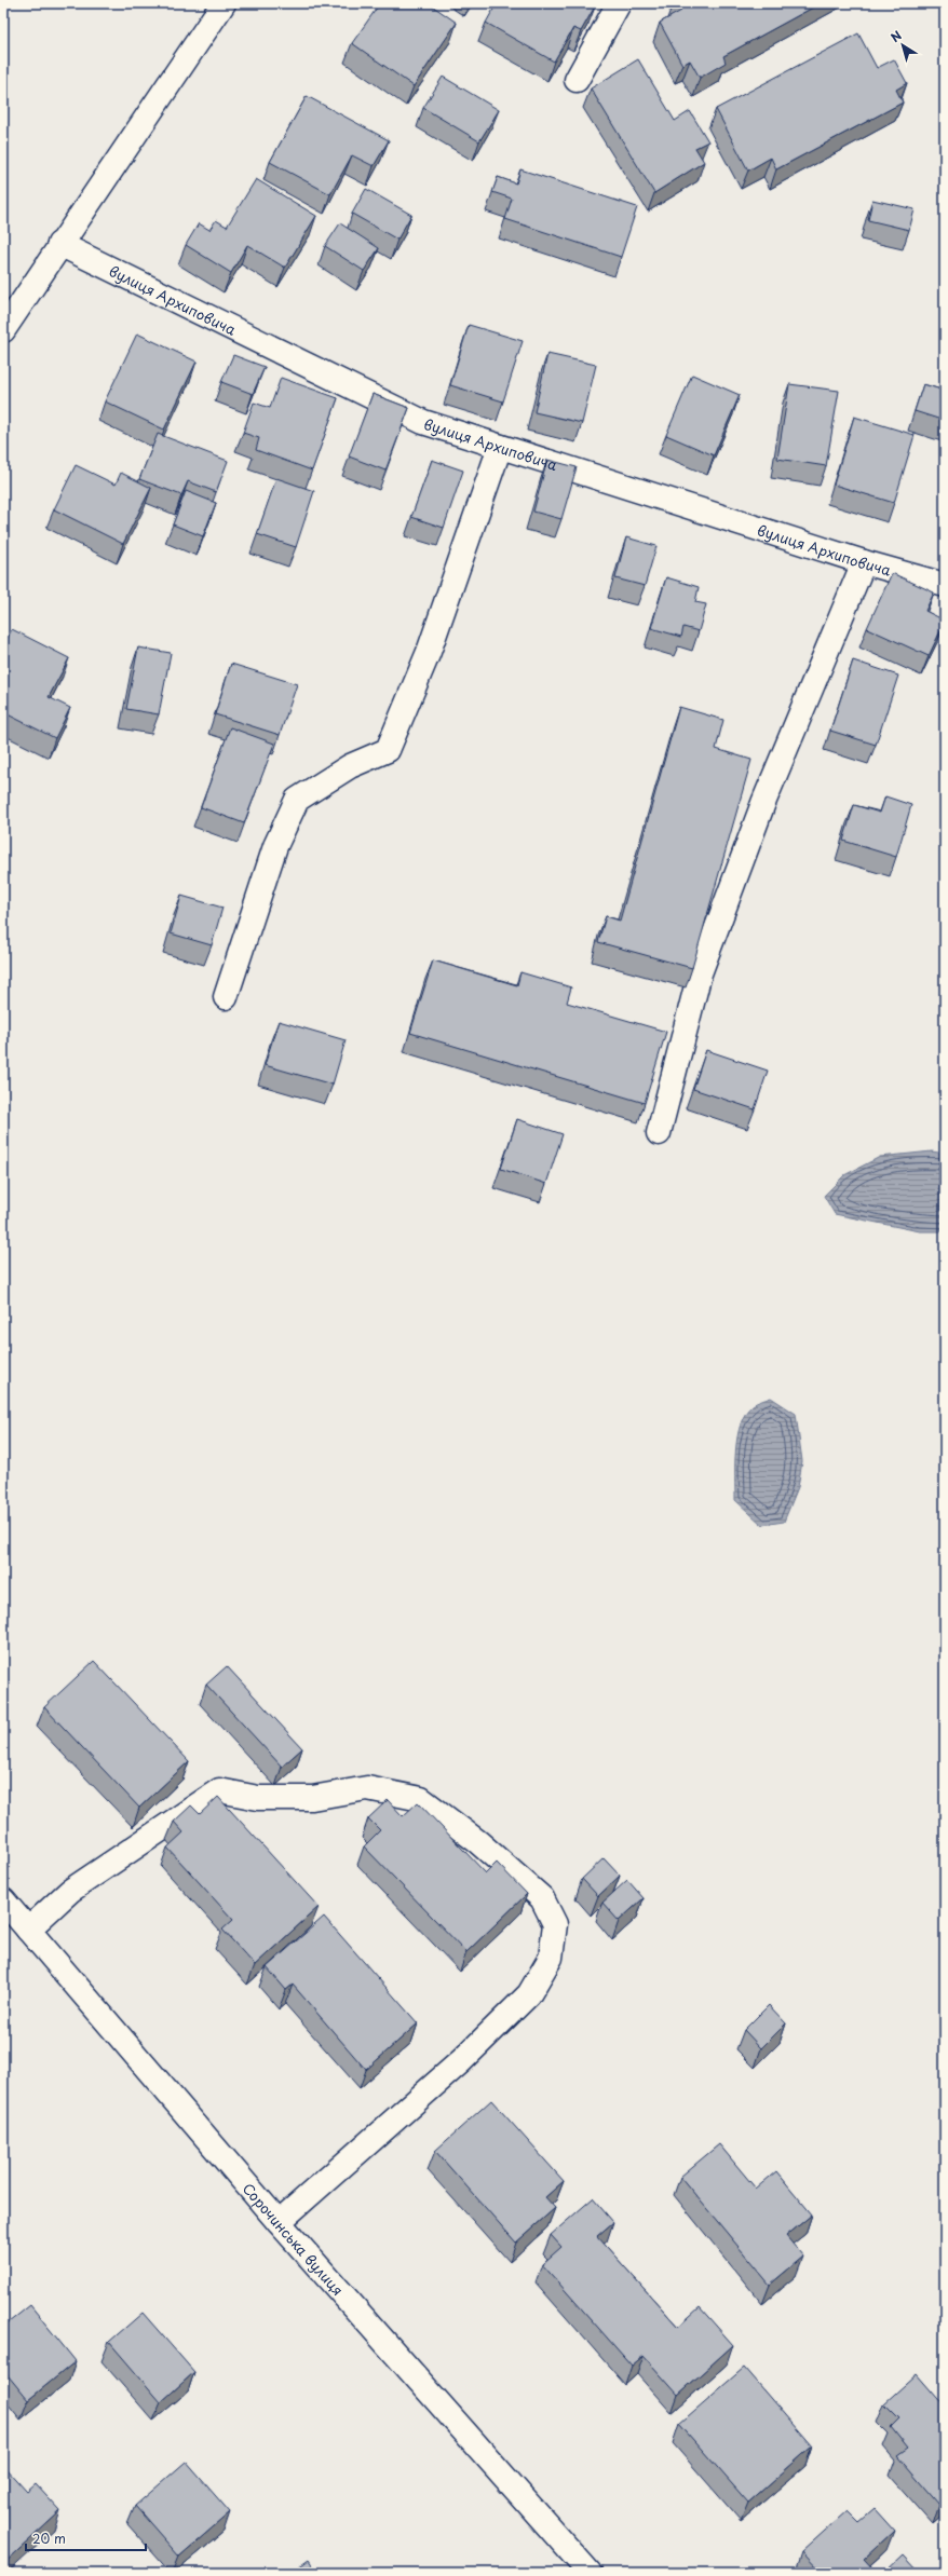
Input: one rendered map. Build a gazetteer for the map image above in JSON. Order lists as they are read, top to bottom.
{
  "streets": {
    "street": ["вулиця Архиповича", "Сорочинська вулиця"]
  },
  "scale_bar": "20 m",
  "north": "top left"
}
